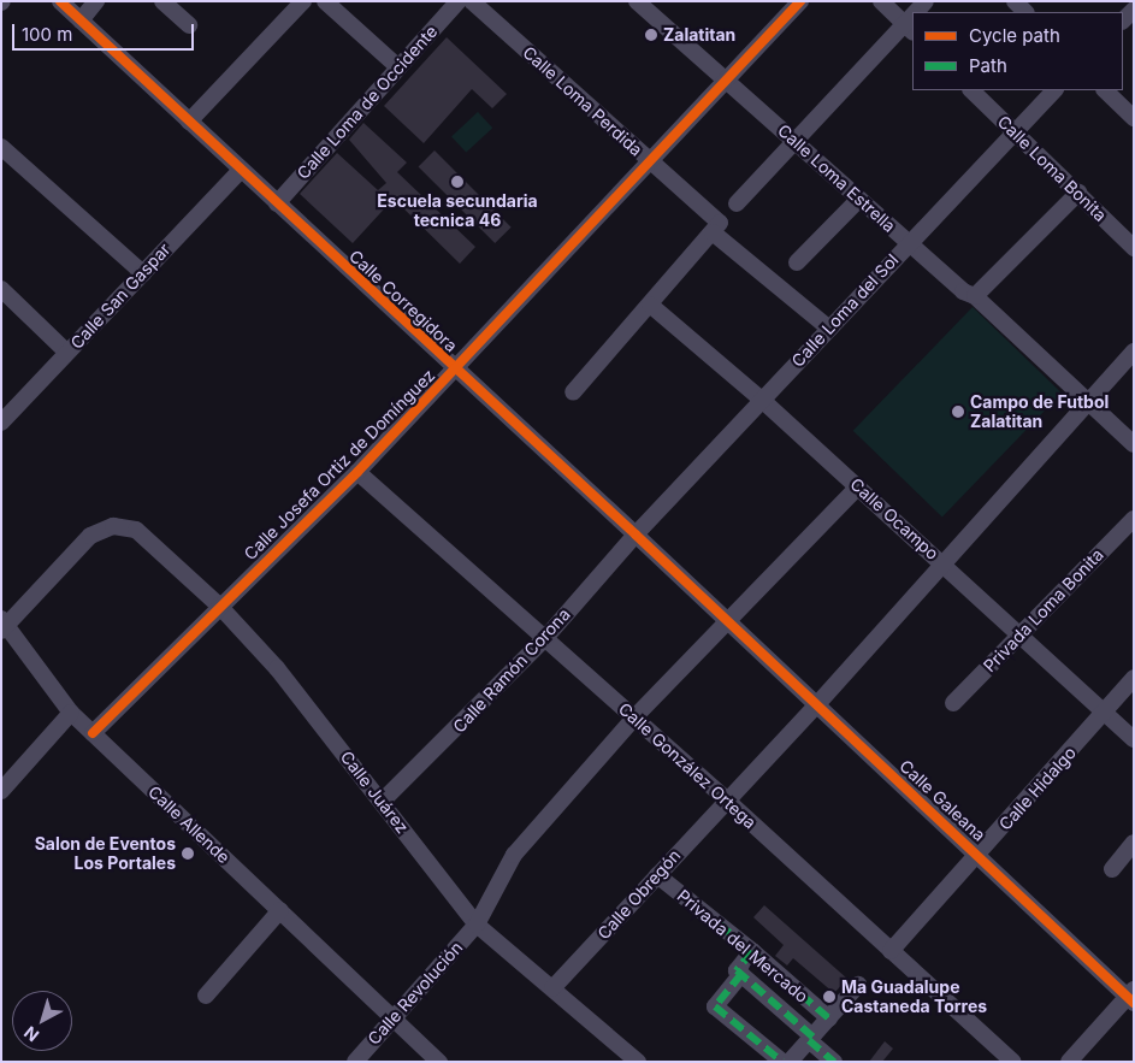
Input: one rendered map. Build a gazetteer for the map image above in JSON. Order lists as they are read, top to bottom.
{
  "streets": {
    "street": [
      "Calle Loma Perdida",
      "Calle Loma de Occidente",
      "Calle Loma Bonita",
      "Calle Loma Estrella",
      "Calle San Gaspar",
      "Calle Corregidora",
      "Calle Loma del Sol",
      "Calle Josefa Ortiz de Domínguez",
      "Calle Ocampo",
      "Privada Loma Bonita",
      "Calle Ramón Corona",
      "Calle González Ortega",
      "Calle Hidalgo",
      "Calle Juárez",
      "Calle Galeana",
      "Calle Allende",
      "Calle Obregón",
      "Privada del Mercado",
      "Calle Revolución"
    ]
  },
  "crossings": [
    ["Calle Loma Perdida", "Calle Loma del Sol"],
    ["Calle Loma Perdida", "Calle Josefa Ortiz de Domínguez"],
    ["Calle Loma de Occidente", "Calle Corregidora"],
    ["Calle Loma Bonita", "Calle Loma del Sol"],
    ["Calle Loma Estrella", "Calle Loma del Sol"],
    ["Calle Loma Estrella", "Calle Josefa Ortiz de Domínguez"],
    ["Calle Loma Estrella", "Calle Obregón"],
    ["Calle San Gaspar", "Calle Corregidora"],
    ["Calle Corregidora", "Calle Loma del Sol"],
    ["Calle Corregidora", "Calle Josefa Ortiz de Domínguez"],
    ["Calle Corregidora", "Calle Ramón Corona"],
    ["Calle Corregidora", "Calle Galeana"],
    ["Calle Corregidora", "Calle Revolución"],
    ["Calle Loma del Sol", "Calle Ocampo"],
    ["Calle Loma del Sol", "Calle Ramón Corona"],
    ["Calle Josefa Ortiz de Domínguez", "Calle González Ortega"],
    ["Calle Josefa Ortiz de Domínguez", "Calle Juárez"],
    ["Calle Josefa Ortiz de Domínguez", "Calle Allende"],
    ["Calle Ocampo", "Privada Loma Bonita"],
    ["Calle Ocampo", "Calle Hidalgo"],
    ["Calle Ocampo", "Calle Obregón"],
    ["Calle Ocampo", "Calle Revolución"],
    ["Calle Ramón Corona", "Calle González Ortega"],
    ["Calle Ramón Corona", "Calle Juárez"],
    ["Calle González Ortega", "Calle Hidalgo"],
    ["Calle González Ortega", "Calle Obregón"],
    ["Calle González Ortega", "Calle Revolución"],
    ["Calle Hidalgo", "Calle Galeana"],
    ["Calle Juárez", "Calle Allende"],
    ["Calle Juárez", "Calle Obregón"],
    ["Calle Juárez", "Calle Revolución"],
    ["Calle Galeana", "Calle Obregón"],
    ["Calle Galeana", "Calle Revolución"],
    ["Calle Allende", "Calle Revolución"],
    ["Calle Obregón", "Privada del Mercado"]
  ],
  "places": [
    "Zalatitan",
    "Escuela secundaria tecnica 46",
    "Campo de Futbol Zalatitan",
    "Salon de Eventos Los Portales",
    "Ma Guadalupe Castaneda Torres"
  ],
  "legend": ["Cycle path", "Path"],
  "scale_bar": "100 m",
  "north": "bottom left"
}
